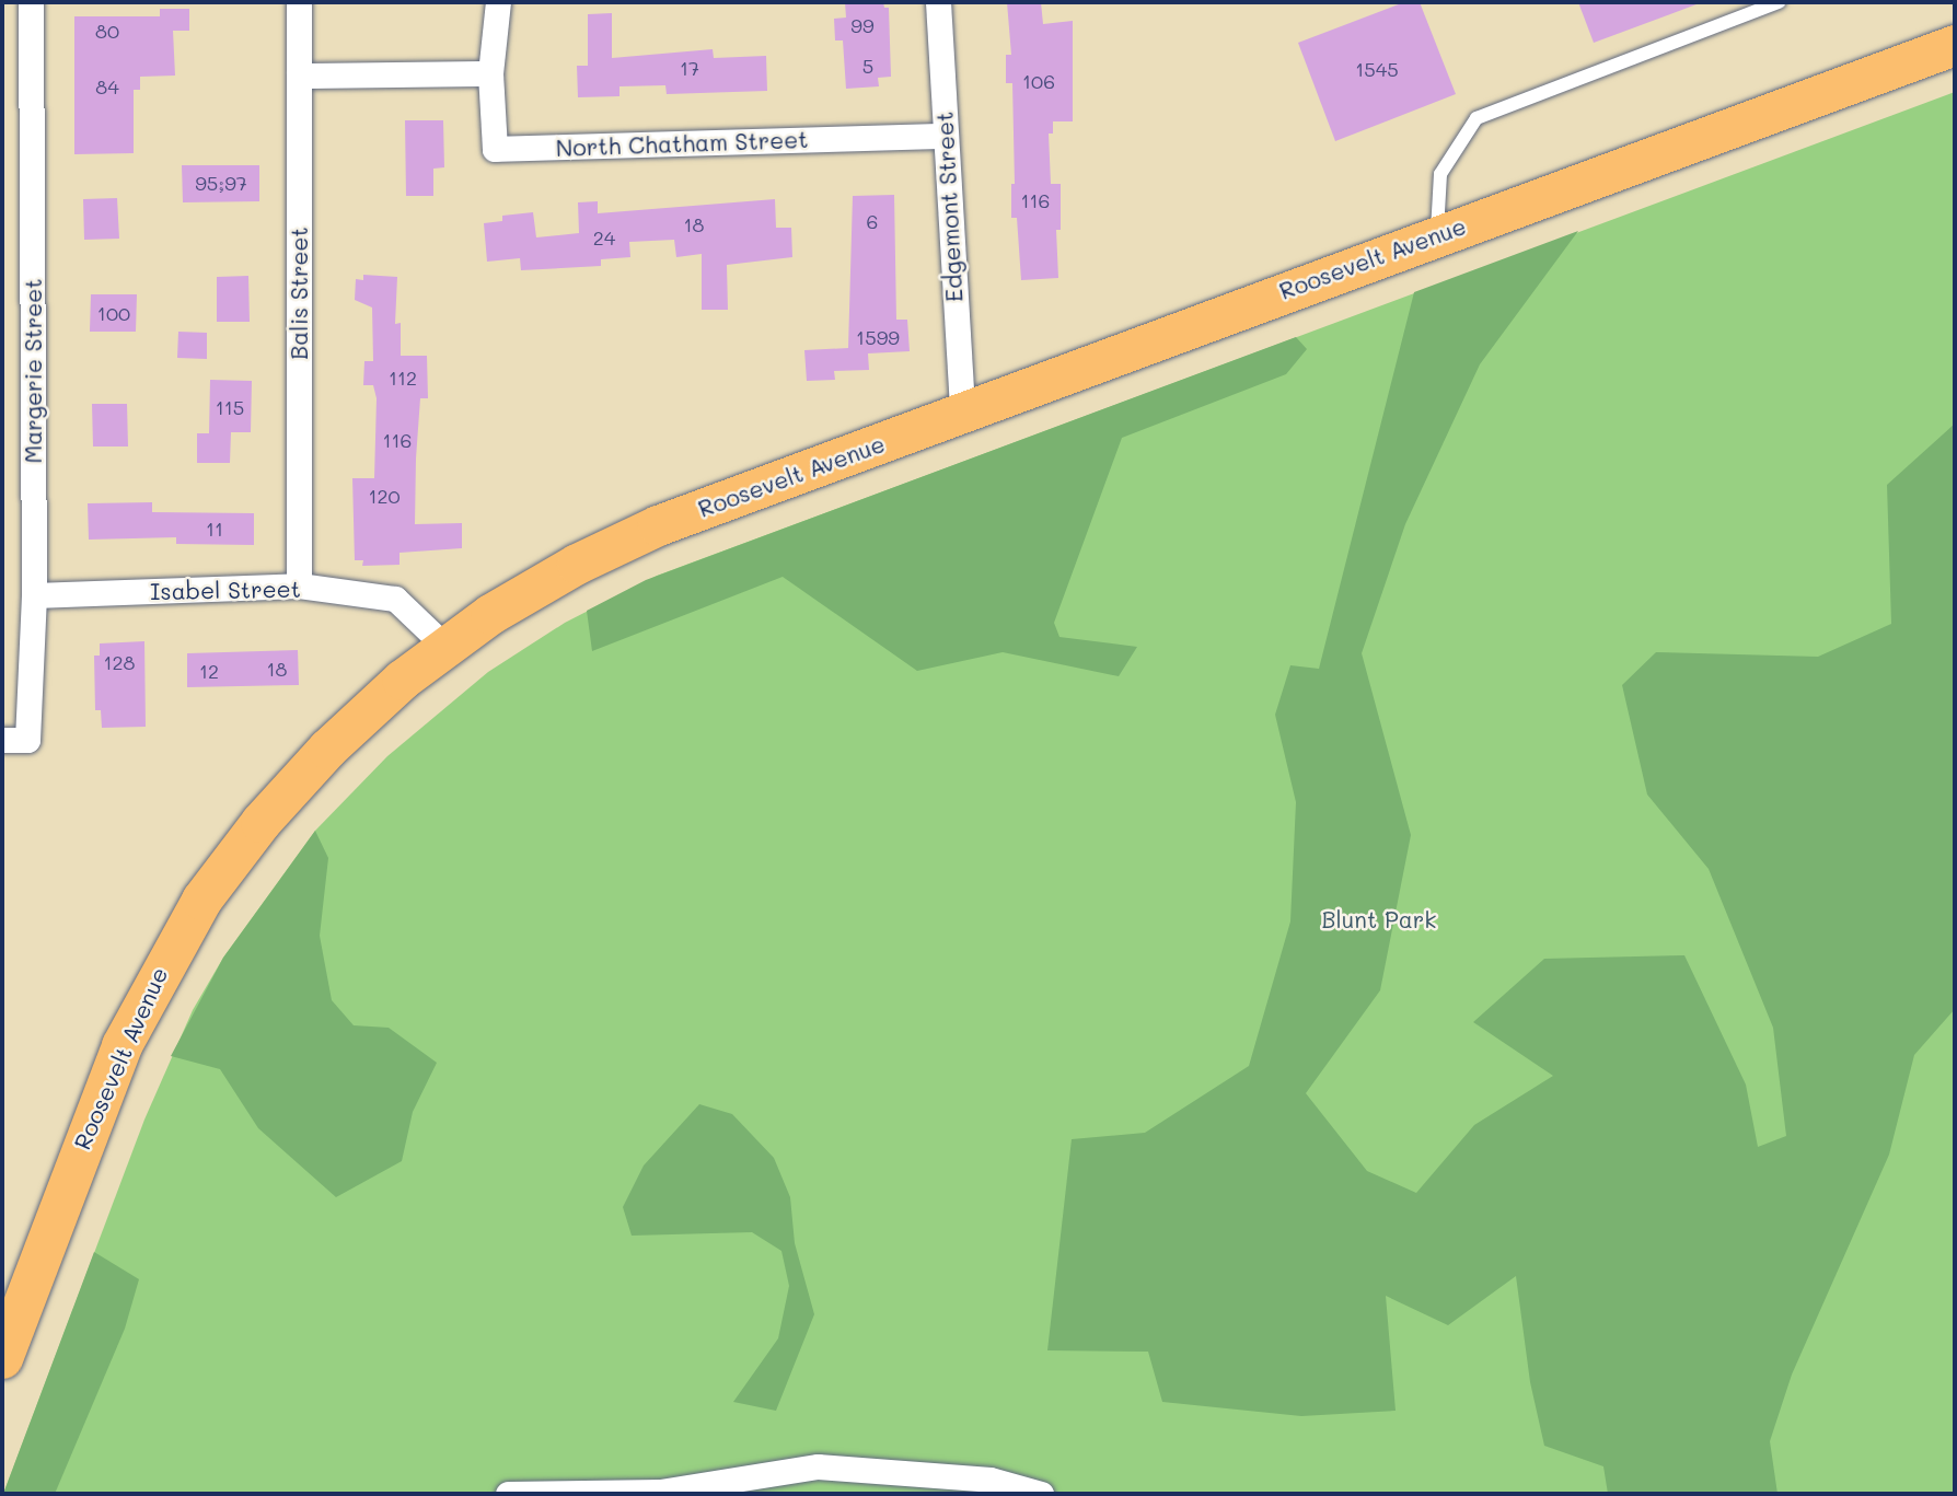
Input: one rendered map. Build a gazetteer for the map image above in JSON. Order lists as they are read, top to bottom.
{
  "streets": {
    "main road": ["Roosevelt Avenue"],
    "street": [
      "North Chatham Street",
      "Edgemont Street",
      "Balis Street",
      "Margerie Street",
      "Isabel Street"
    ]
  },
  "crossings": [
    ["North Chatham Street", "Edgemont Street"],
    ["Edgemont Street", "Roosevelt Avenue"],
    ["Roosevelt Avenue", "Isabel Street"],
    ["Balis Street", "Isabel Street"],
    ["Margerie Street", "Isabel Street"]
  ],
  "parks": ["Blunt Park"],
  "house_numbers": [
    "99",
    "80",
    "5",
    "17",
    "1545",
    "106",
    "84",
    "95;97",
    "116",
    "6",
    "18",
    "24",
    "100",
    "1599",
    "112",
    "115",
    "116",
    "120",
    "11",
    "128",
    "18",
    "12"
  ]
}
